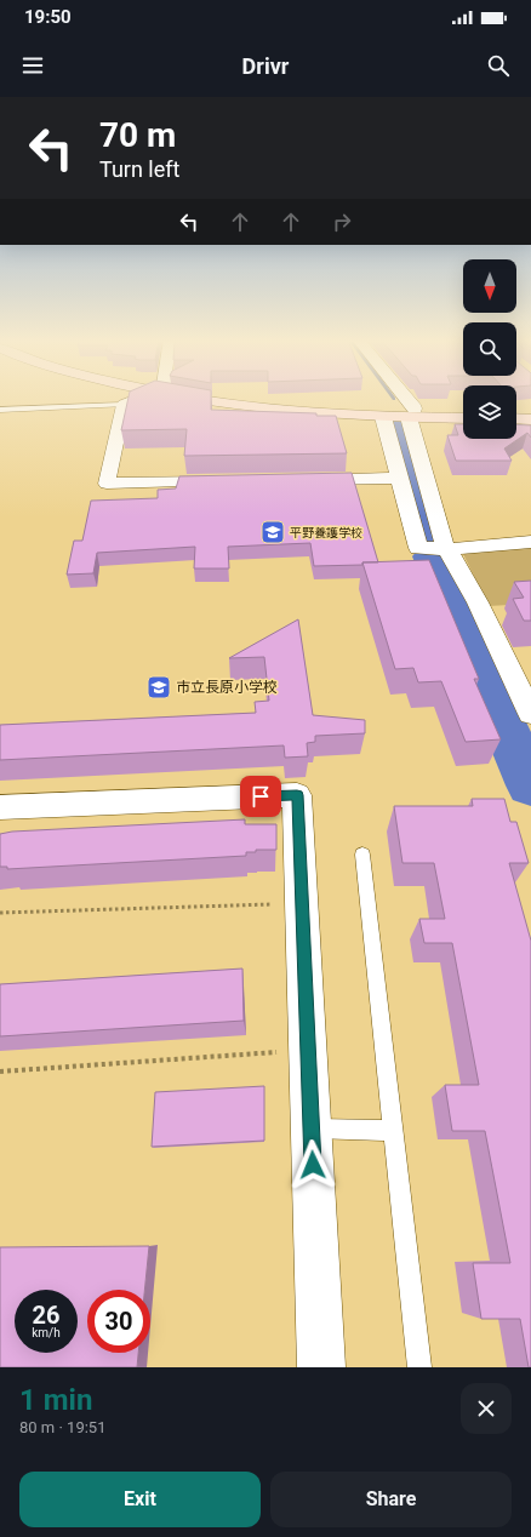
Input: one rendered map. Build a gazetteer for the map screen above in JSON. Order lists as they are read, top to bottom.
{
  "places": {
    "school or university": ["平野養護学校", "市立長原小学校"]
  },
  "north": "bottom",
  "page": {
    "status": "19:50",
    "header": "Drivr",
    "turn": ["70 m", "Turn left"],
    "speed": "26 km/h",
    "limit": "30",
    "heading": ["1 min", "80 m · 19:51"],
    "buttons": ["Exit", "Share"]
  }
}
